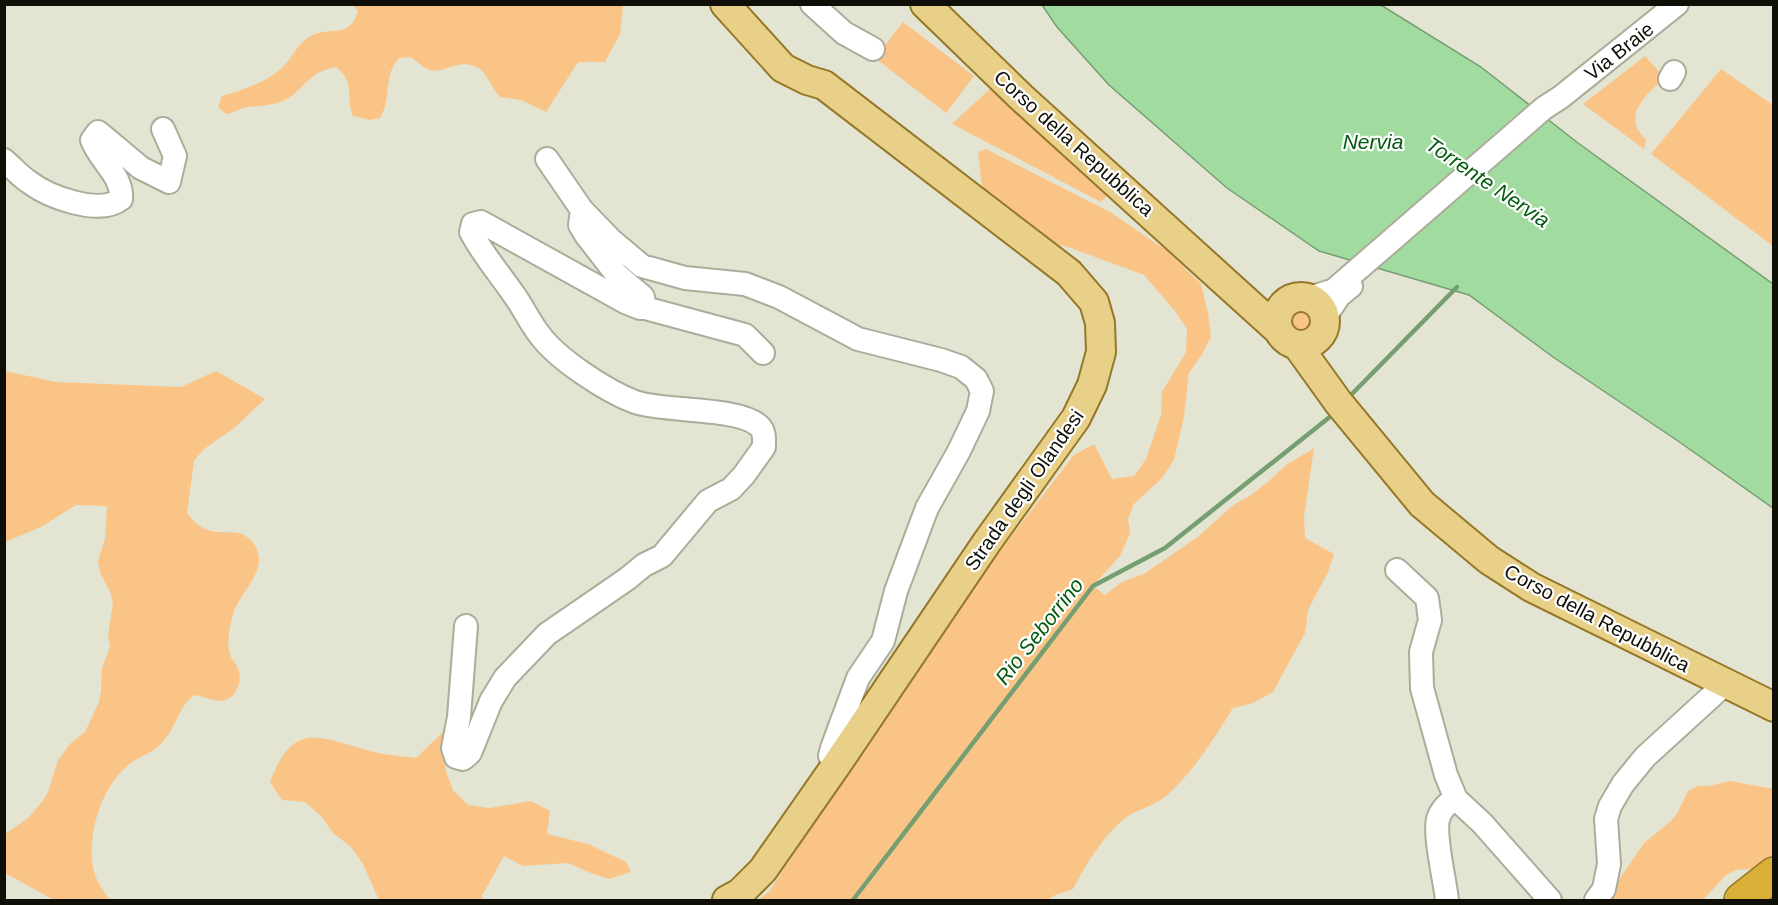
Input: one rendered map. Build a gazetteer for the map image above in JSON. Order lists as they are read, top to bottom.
{
  "streets": {
    "main road": ["Corso della Repubblica", "Strada degli Olandesi"],
    "street": ["Via Braie"]
  },
  "crossings": [
    ["Via Braie", "Corso della Repubblica"]
  ],
  "water": ["Nervia", "Torrente Nervia", "Rio Seborrino"]
}
